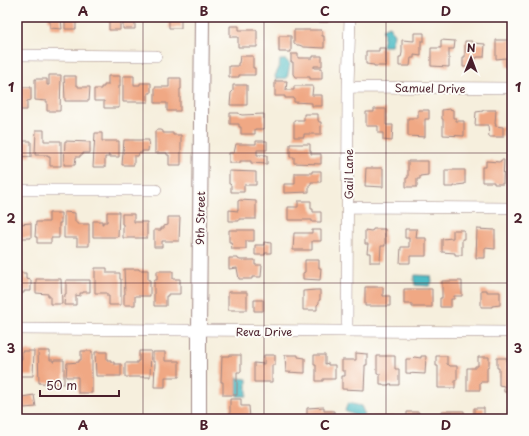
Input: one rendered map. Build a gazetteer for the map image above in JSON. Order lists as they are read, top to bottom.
{
  "streets": {
    "street": [
      "Samuel Drive",
      "Gail Lane",
      "9th Street",
      "Reva Drive"
    ]
  },
  "crossings": [
    ["Samuel Drive", "Gail Lane"],
    ["Gail Lane", "Reva Drive"],
    ["9th Street", "Reva Drive"]
  ],
  "scale_bar": "50 m",
  "north": "top",
  "grid": {
    "columns": [
      "A",
      "B",
      "C",
      "D"
    ],
    "rows": ["1", "2", "3"]
  }
}
